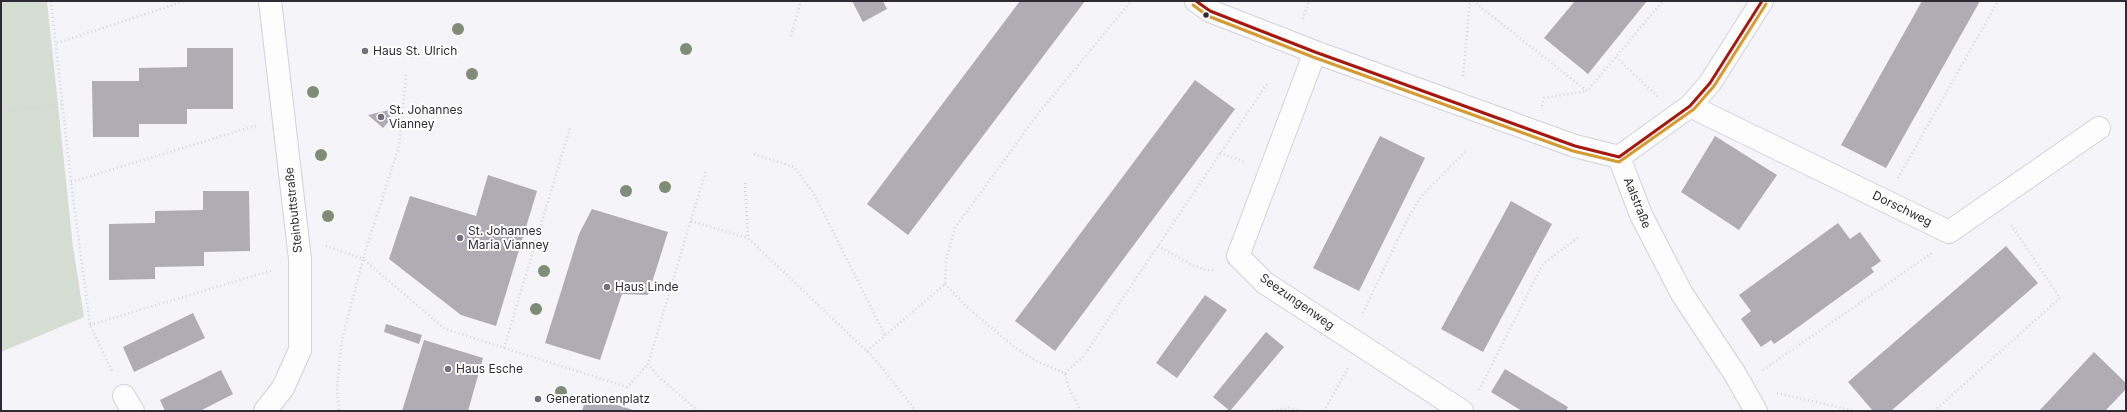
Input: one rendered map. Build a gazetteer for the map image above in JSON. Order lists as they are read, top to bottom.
{
  "streets": {
    "street": [
      "Aalstraße",
      "Dorschweg",
      "Steinbuttstraße",
      "Seezungenweg"
    ]
  },
  "places": [
    "Haus St. Ulrich",
    "St. Johannes Vianney",
    "St. Johannes Maria Vianney",
    "Haus Linde",
    "Haus Esche",
    "Generationenplatz"
  ]
}
